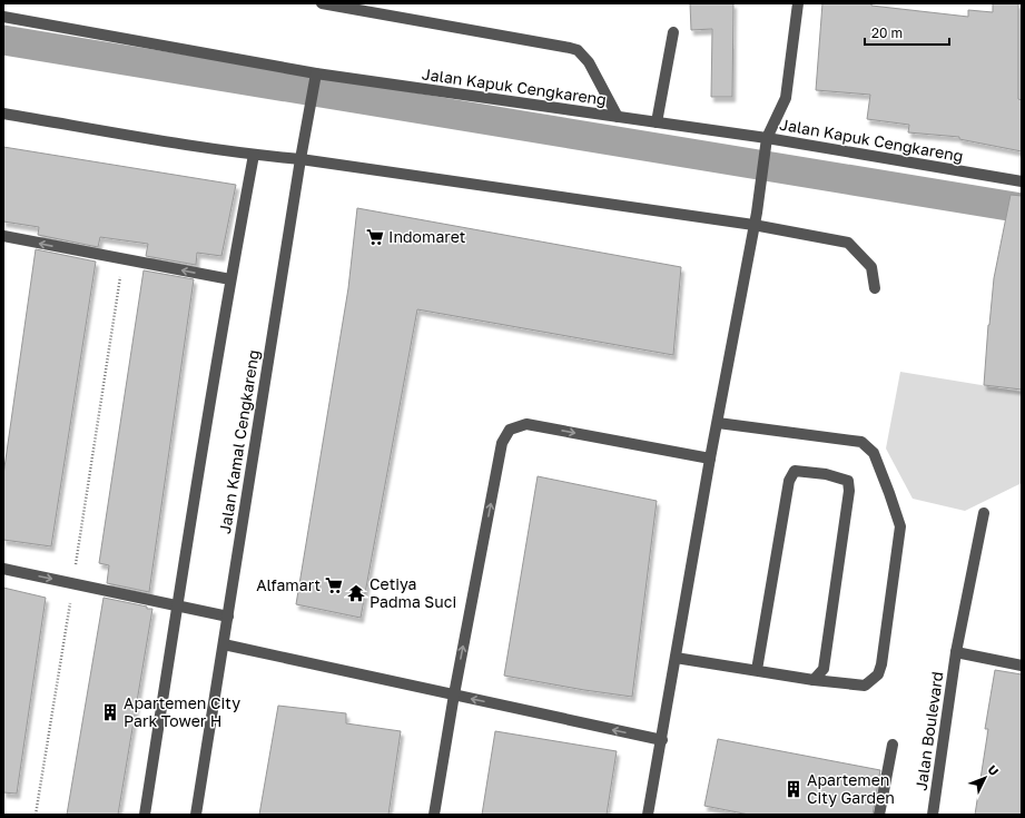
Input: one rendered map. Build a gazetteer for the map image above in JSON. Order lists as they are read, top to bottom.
{
  "streets": {
    "street": ["Jalan Kapuk Cengkareng", "Jalan Kamal Cengkareng", "Jalan Boulevard"]
  },
  "crossings": [
    ["Jalan Kapuk Cengkareng", "Jalan Kamal Cengkareng"]
  ],
  "places": {
    "supermarket": ["Indomaret", "Alfamart"],
    "temple": ["Cetiya Padma Suci"],
    "building": ["Apartemen City Park Tower H", "Apartemen City Garden"]
  },
  "scale_bar": "20 m",
  "north": "top right"
}
